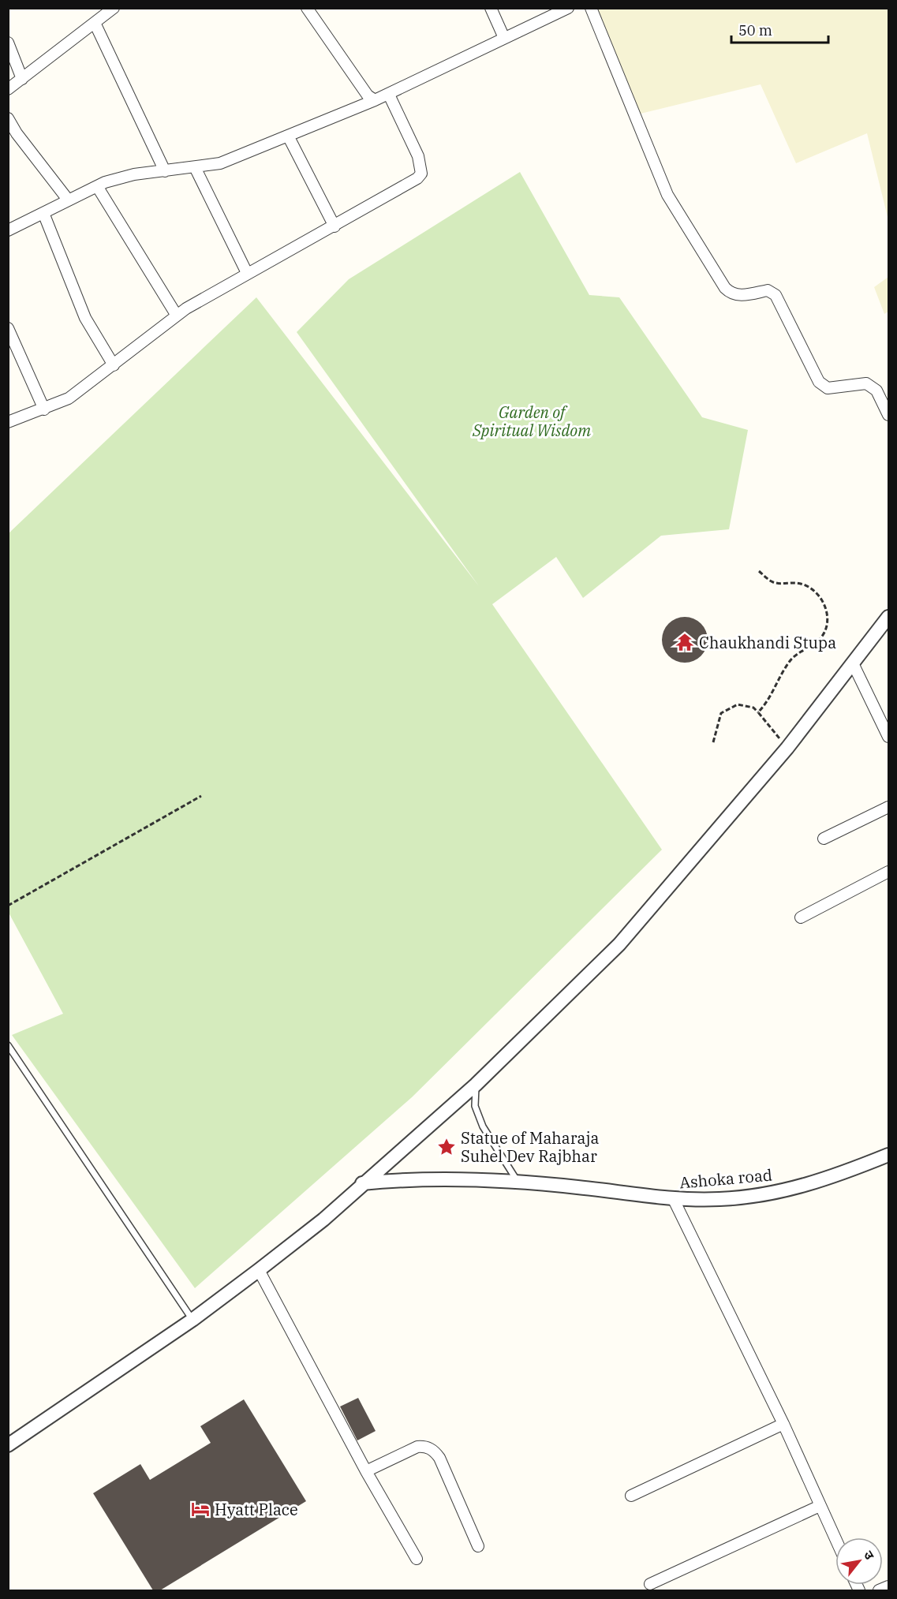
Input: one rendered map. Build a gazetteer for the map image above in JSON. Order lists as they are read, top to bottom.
{
  "streets": {
    "street": ["Ashoka road"]
  },
  "parks": ["Garden of Spiritual Wisdom"],
  "places": {
    "temple": ["Chaukhandi Stupa"],
    "place": ["Statue of Maharaja Suhel Dev Rajbhar"],
    "hotel": ["Hyatt Place"]
  },
  "scale_bar": "50 m",
  "north": "top right"
}
